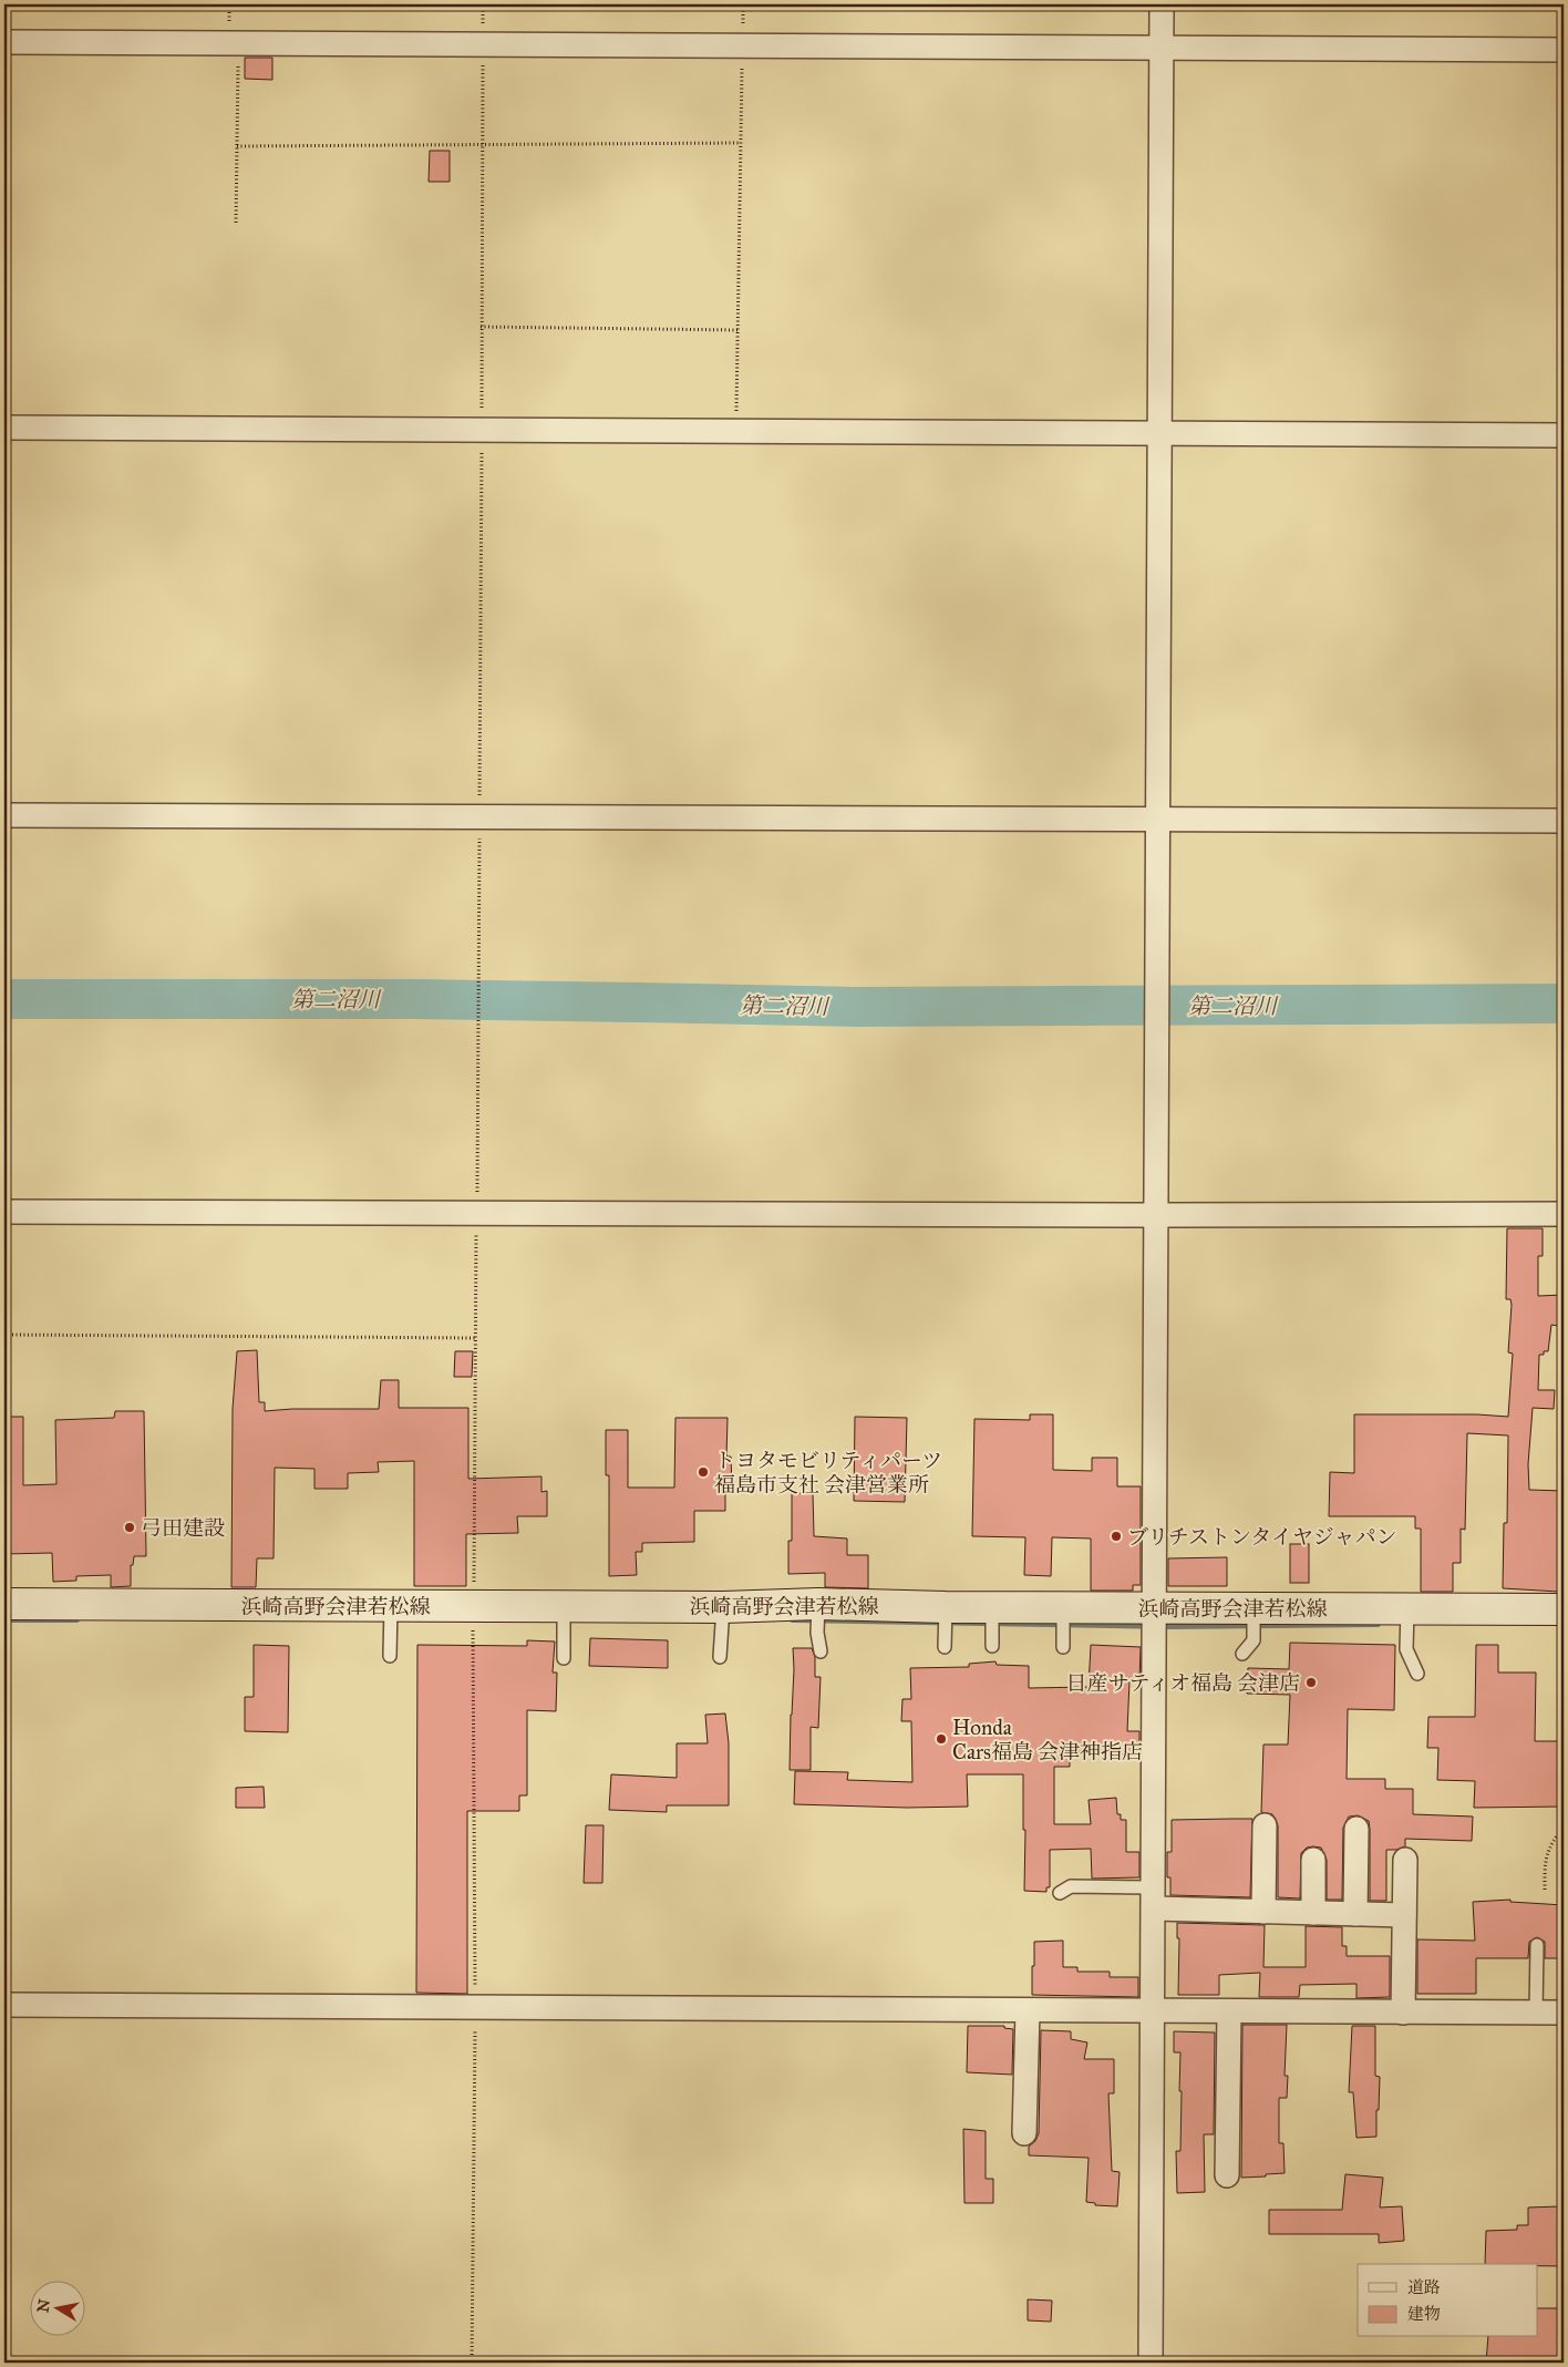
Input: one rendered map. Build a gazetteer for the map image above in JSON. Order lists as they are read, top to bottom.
{
  "streets": {
    "main road": ["浜崎高野会津若松線"]
  },
  "water": ["第二沼川"],
  "places": [
    "トヨタモビリティパーツ 福島市支社 会津営業所",
    "弓田建設",
    "ブリチストンタイヤジャパン",
    "日産サティオ福島 会津店",
    "Honda Cars福島 会津神指店"
  ],
  "legend": ["道路", "建物"],
  "north": "left"
}
